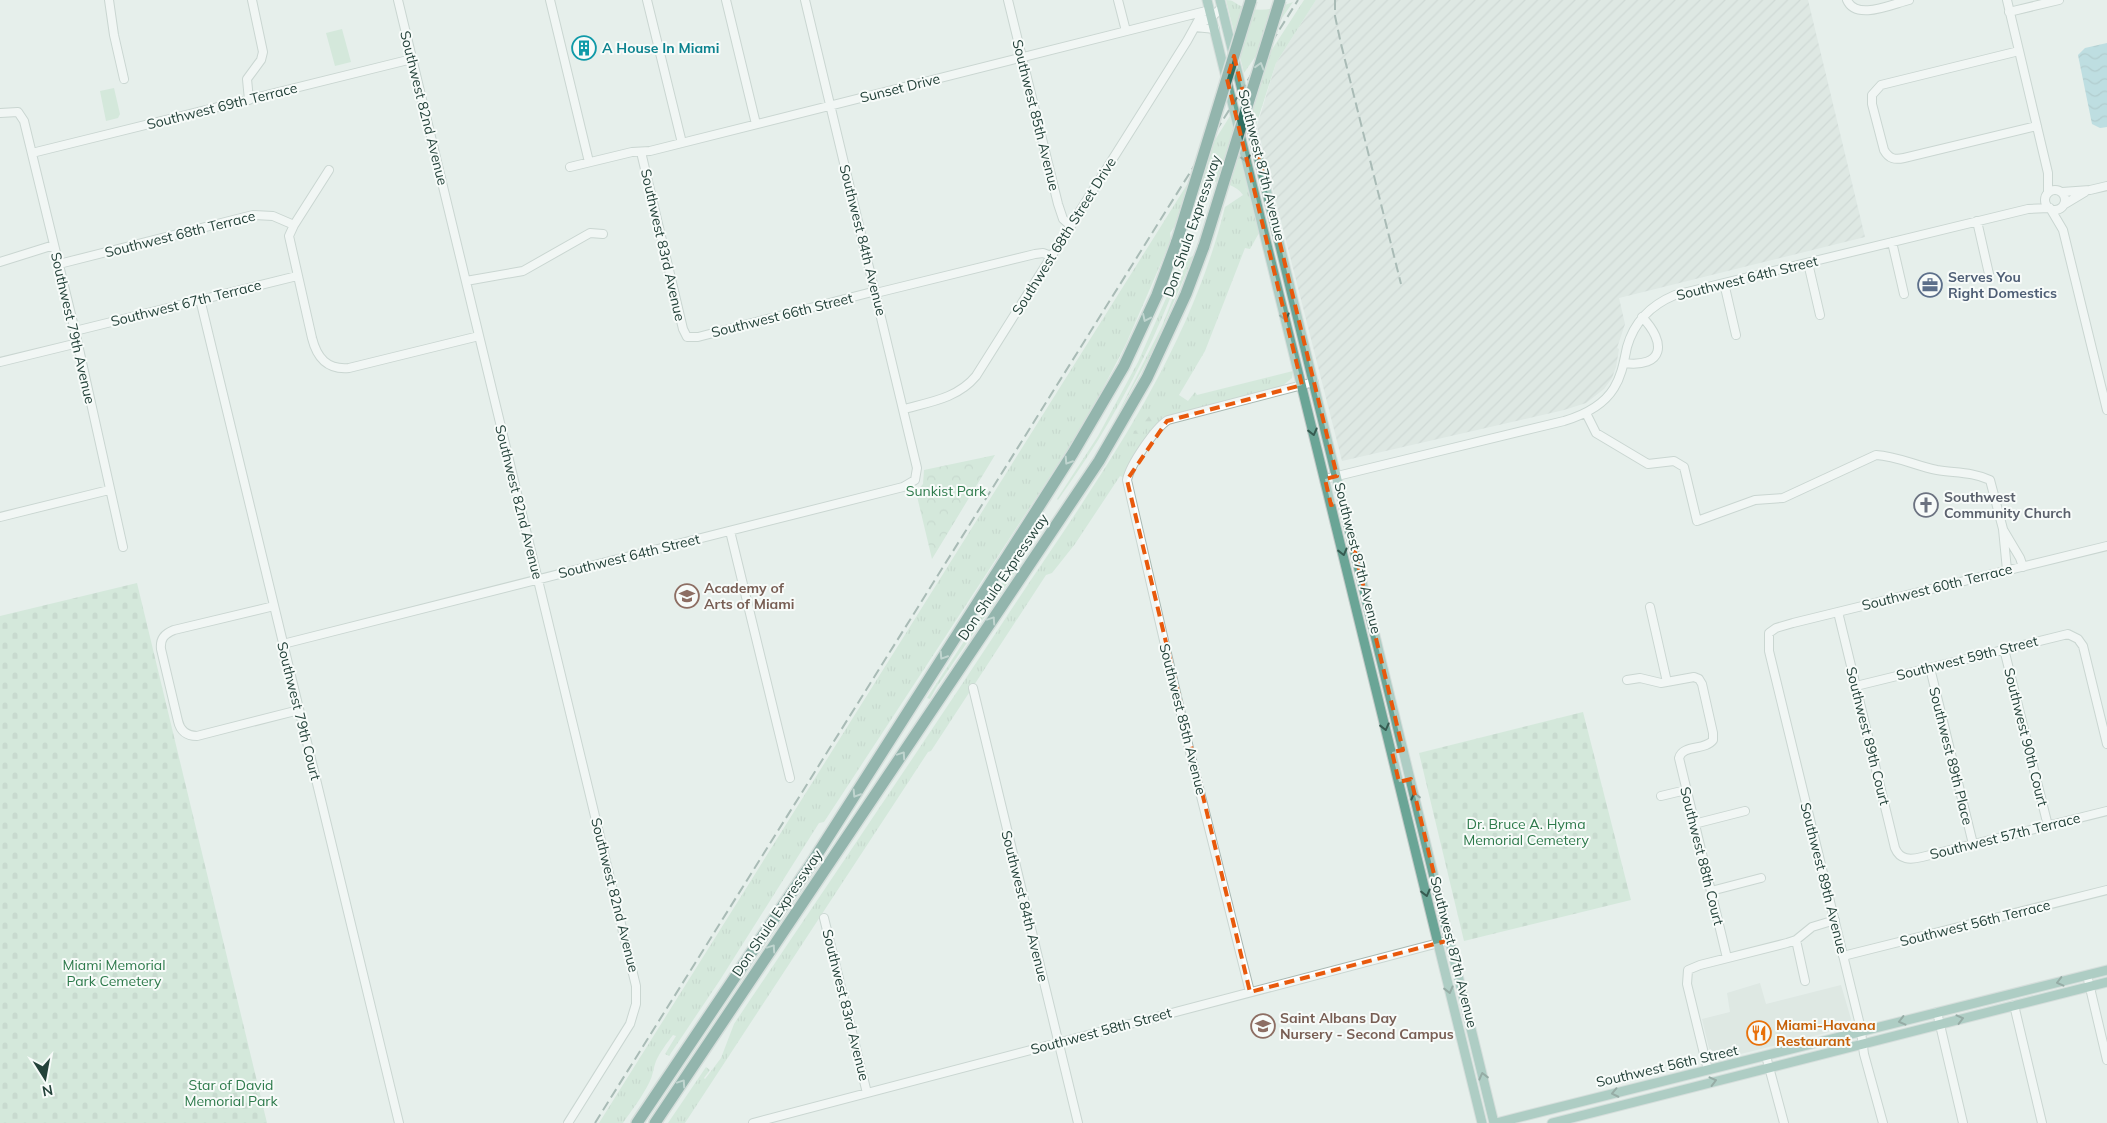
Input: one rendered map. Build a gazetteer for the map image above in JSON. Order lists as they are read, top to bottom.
{
  "streets": {
    "highway": ["Don Shula Expressway"],
    "main road": ["Southwest 87th Avenue", "Southwest 56th Street"],
    "street": [
      "Sunset Drive",
      "Southwest 69th Terrace",
      "Southwest 82nd Avenue",
      "Southwest 85th Avenue",
      "Southwest 68th Terrace",
      "Southwest 68th Street Drive",
      "Southwest 84th Avenue",
      "Southwest 83rd Avenue",
      "Southwest 64th Street",
      "Southwest 67th Terrace",
      "Southwest 66th Street",
      "Southwest 79th Avenue",
      "Southwest 60th Terrace",
      "Southwest 59th Street",
      "Southwest 79th Court",
      "Southwest 89th Court",
      "Southwest 90th Court",
      "Southwest 89th Place",
      "Southwest 57th Terrace",
      "Southwest 88th Court",
      "Southwest 89th Avenue",
      "Southwest 56th Terrace",
      "Southwest 58th Street"
    ]
  },
  "crossings": [
    ["Sunset Drive", "Southwest 85th Avenue"],
    ["Sunset Drive", "Southwest 87th Avenue"],
    ["Sunset Drive", "Southwest 68th Street Drive"],
    ["Sunset Drive", "Southwest 84th Avenue"],
    ["Sunset Drive", "Southwest 83rd Avenue"],
    ["Southwest 69th Terrace", "Southwest 82nd Avenue"],
    ["Southwest 69th Terrace", "Southwest 79th Avenue"],
    ["Southwest 82nd Avenue", "Southwest 64th Street"],
    ["Southwest 85th Avenue", "Southwest 87th Avenue"],
    ["Southwest 85th Avenue", "Southwest 68th Street Drive"],
    ["Southwest 85th Avenue", "Southwest 58th Street"],
    ["Southwest 87th Avenue", "Southwest 68th Street Drive"],
    ["Southwest 87th Avenue", "Southwest 64th Street"],
    ["Southwest 87th Avenue", "Southwest 58th Street"],
    ["Southwest 87th Avenue", "Southwest 56th Street"],
    ["Southwest 68th Terrace", "Southwest 79th Avenue"],
    ["Southwest 68th Street Drive", "Southwest 84th Avenue"],
    ["Southwest 68th Street Drive", "Southwest 66th Street"],
    ["Southwest 84th Avenue", "Southwest 64th Street"],
    ["Southwest 84th Avenue", "Southwest 66th Street"],
    ["Southwest 84th Avenue", "Southwest 58th Street"],
    ["Southwest 83rd Avenue", "Southwest 66th Street"],
    ["Southwest 83rd Avenue", "Southwest 58th Street"],
    ["Southwest 64th Street", "Southwest 79th Court"],
    ["Southwest 67th Terrace", "Southwest 79th Avenue"],
    ["Southwest 67th Terrace", "Southwest 79th Court"],
    ["Southwest 60th Terrace", "Southwest 89th Court"],
    ["Southwest 60th Terrace", "Southwest 89th Avenue"],
    ["Southwest 59th Street", "Southwest 89th Court"],
    ["Southwest 59th Street", "Southwest 90th Court"],
    ["Southwest 59th Street", "Southwest 89th Place"],
    ["Southwest 89th Court", "Southwest 57th Terrace"],
    ["Southwest 90th Court", "Southwest 57th Terrace"],
    ["Southwest 89th Place", "Southwest 57th Terrace"],
    ["Southwest 89th Avenue", "Southwest 56th Terrace"],
    ["Southwest 89th Avenue", "Southwest 56th Street"]
  ],
  "parks": [
    "Sunkist Park",
    "Dr. Bruce A. Hyma Memorial Cemetery",
    "Miami Memorial Park Cemetery",
    "Star of David Memorial Park"
  ],
  "places": {
    "building": ["A House In Miami"],
    "office": ["Serves You Right Domestics"],
    "church": ["Southwest Community Church"],
    "school or university": ["Academy of Arts of Miami", "Saint Albans Day Nursery - Second Campus"],
    "restaurant": ["Miami-Havana Restaurant"]
  },
  "north": "bottom"
}
